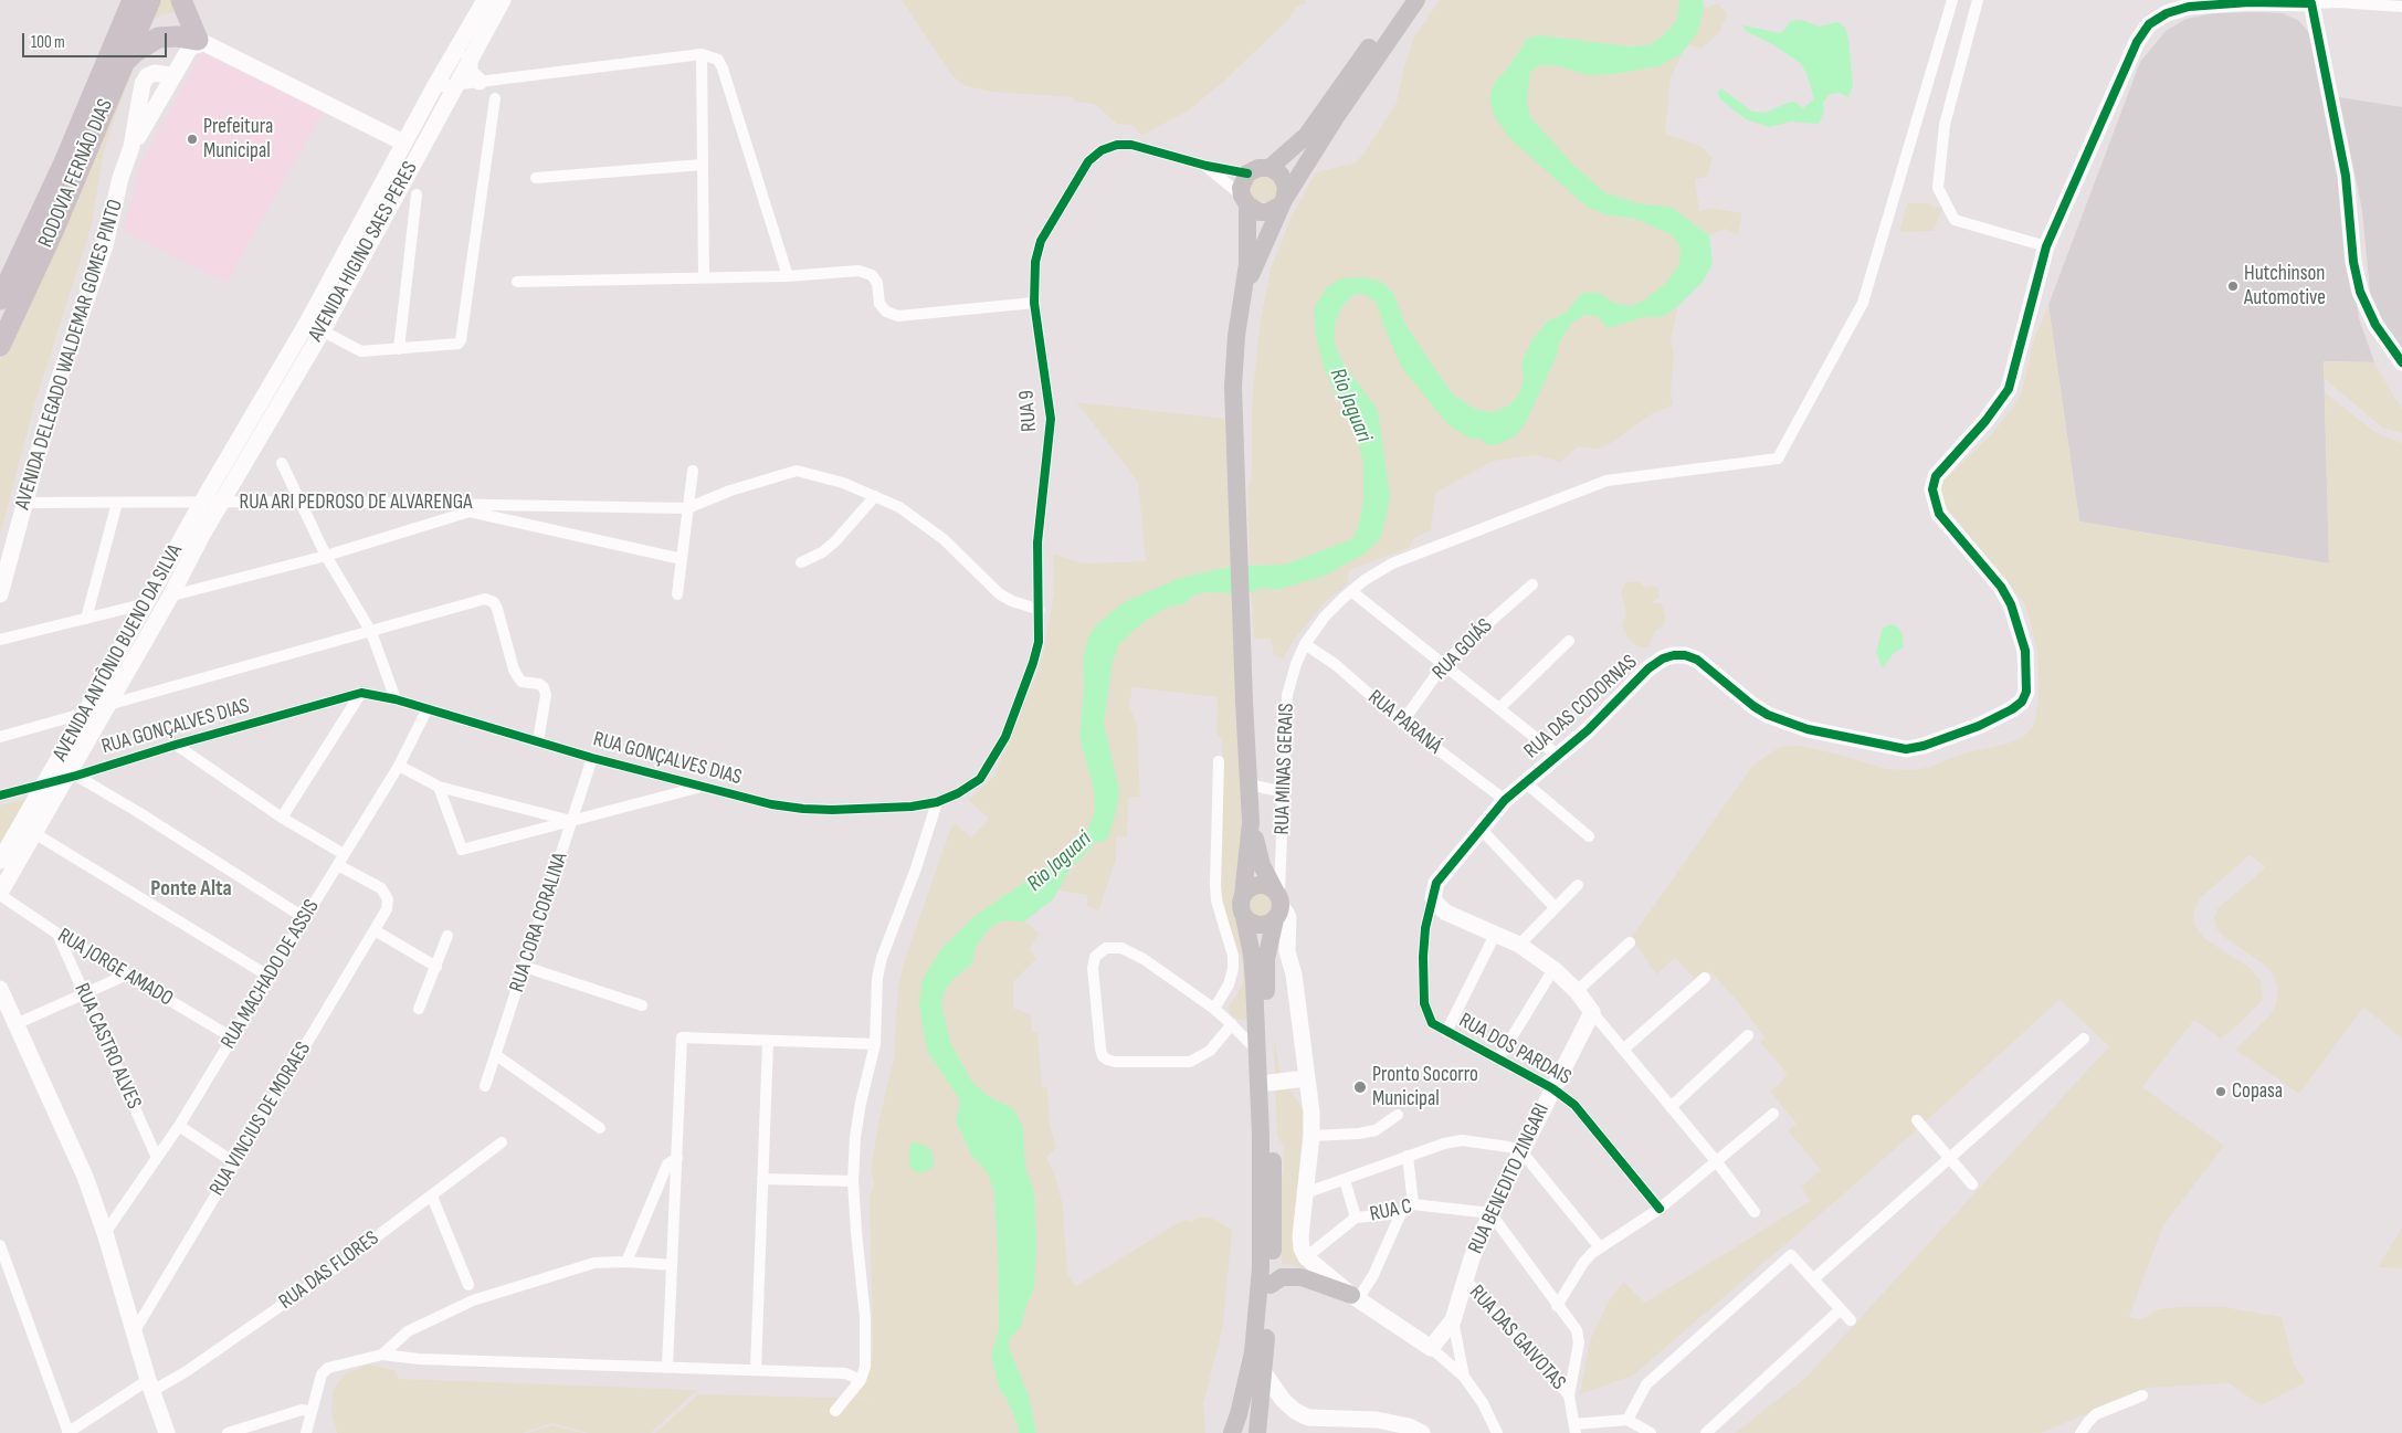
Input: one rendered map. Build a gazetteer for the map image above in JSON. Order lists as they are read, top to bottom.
{
  "streets": {
    "highway": ["RODOVIA FERNÃO DIAS"],
    "street": [
      "AVENIDA HIGINO SAES PERES",
      "AVENIDA DELEGADO WALDEMAR GOMES PINTO",
      "RUA 9",
      "RUA ARI PEDROSO DE ALVARENGA",
      "RUA GOIÁS",
      "AVENIDA ANTÔNIO BUENO DA SILVA",
      "RUA DAS CODORNAS",
      "RUA PARANÁ",
      "RUA GONÇALVES DIAS",
      "RUA MINAS GERAIS",
      "RUA CORA CORALINA",
      "RUA JORGE AMADO",
      "RUA MACHADO DE ASSIS",
      "RUA CASTRO ALVES",
      "RUA DOS PARDAIS",
      "RUA VINCIUS DE MORAES",
      "RUA BENEDITO ZINGARI",
      "RUA C",
      "RUA DAS FLORES",
      "RUA DAS GAIVOTAS"
    ]
  },
  "crossings": [
    ["AVENIDA HIGINO SAES PERES", "RUA ARI PEDROSO DE ALVARENGA"],
    ["AVENIDA HIGINO SAES PERES", "AVENIDA ANTÔNIO BUENO DA SILVA"],
    ["AVENIDA DELEGADO WALDEMAR GOMES PINTO", "RUA ARI PEDROSO DE ALVARENGA"],
    ["RUA 9", "RUA GONÇALVES DIAS"],
    ["RUA ARI PEDROSO DE ALVARENGA", "AVENIDA ANTÔNIO BUENO DA SILVA"],
    ["RUA GOIÁS", "RUA PARANÁ"],
    ["AVENIDA ANTÔNIO BUENO DA SILVA", "RUA GONÇALVES DIAS"],
    ["AVENIDA ANTÔNIO BUENO DA SILVA", "RUA JORGE AMADO"],
    ["RUA DAS CODORNAS", "RUA PARANÁ"],
    ["RUA DAS CODORNAS", "RUA DOS PARDAIS"],
    ["RUA PARANÁ", "RUA MINAS GERAIS"],
    ["RUA GONÇALVES DIAS", "RUA CORA CORALINA"],
    ["RUA GONÇALVES DIAS", "RUA MACHADO DE ASSIS"],
    ["RUA JORGE AMADO", "RUA MACHADO DE ASSIS"],
    ["RUA JORGE AMADO", "RUA CASTRO ALVES"],
    ["RUA MACHADO DE ASSIS", "RUA CASTRO ALVES"],
    ["RUA MACHADO DE ASSIS", "RUA VINCIUS DE MORAES"],
    ["RUA DOS PARDAIS", "RUA BENEDITO ZINGARI"],
    ["RUA BENEDITO ZINGARI", "RUA C"],
    ["RUA BENEDITO ZINGARI", "RUA DAS GAIVOTAS"]
  ],
  "districts": ["Ponte Alta"],
  "water": ["Rio Jaguari"],
  "places": [
    "Prefeitura Municipal",
    "Hutchinson Automotive",
    "Pronto Socorro Municipal",
    "Copasa"
  ],
  "scale_bar": "100 m"
}
